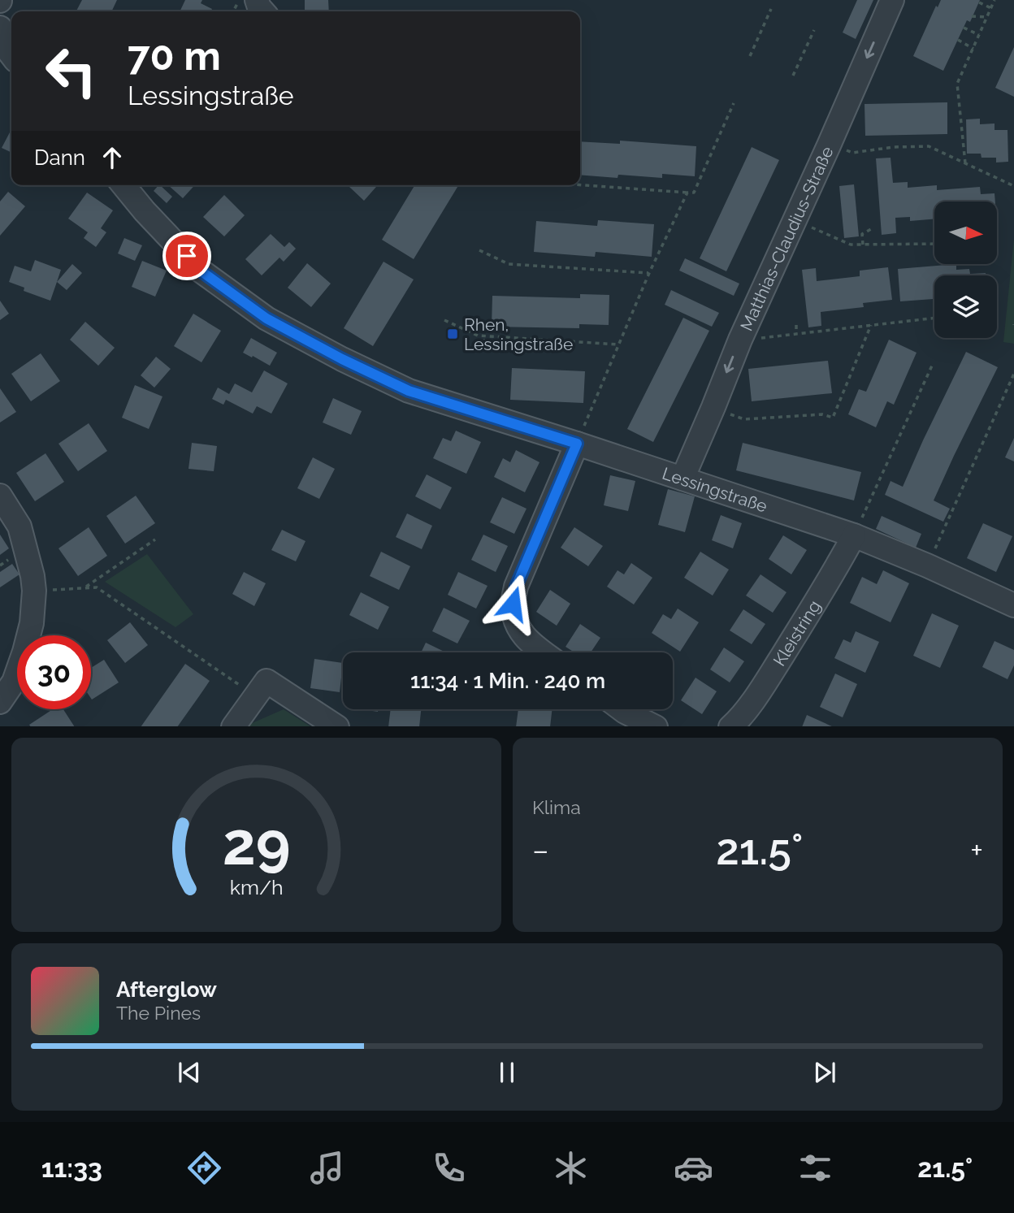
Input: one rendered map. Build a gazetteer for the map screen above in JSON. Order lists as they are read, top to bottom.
{
  "streets": {
    "street": ["Matthias-Claudius-Straße", "Lessingstraße", "Kleistring"]
  },
  "crossings": [
    ["Matthias-Claudius-Straße", "Lessingstraße"],
    ["Lessingstraße", "Kleistring"]
  ],
  "one_way": ["Matthias-Claudius-Straße"],
  "places": {
    "transit": ["Rhen, Lessingstraße"]
  },
  "north": "right",
  "page": {
    "turn": ["70 m", "Lessingstraße"],
    "then": "Dann",
    "limit": "30",
    "trip": "11:34 · 1 Min. · 240 m",
    "tile": "Klima",
    "heat": ["−", "21.5°", "+"],
    "song": ["Afterglow", "The Pines"],
    "tabs": ["11:33", "21.5°"],
    "gauge": ["29", "km/h"]
  }
}
